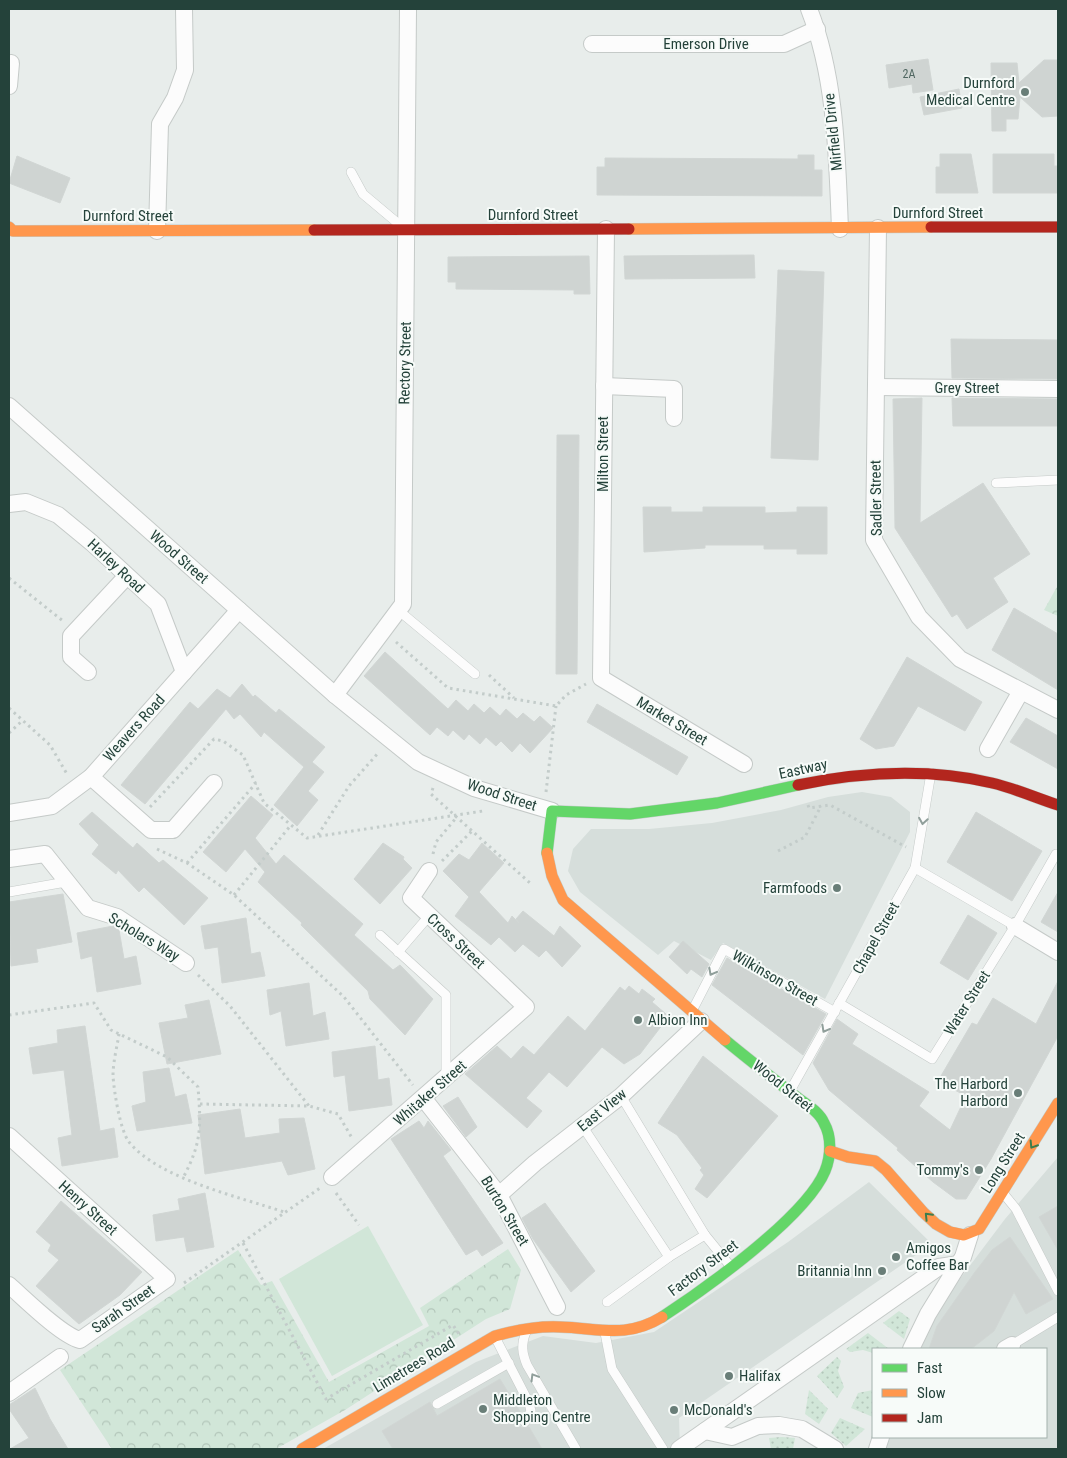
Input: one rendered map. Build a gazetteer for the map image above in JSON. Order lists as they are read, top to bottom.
{
  "streets": {
    "street": [
      "Emerson Drive",
      "Mirfield Drive",
      "Durnford Street",
      "Rectory Street",
      "Grey Street",
      "Milton Street",
      "Sadler Street",
      "Wood Street",
      "Harley Road",
      "Market Street",
      "Weavers Road",
      "Eastway",
      "Scholars Way",
      "Cross Street",
      "Whitaker Street",
      "East View",
      "Long Street",
      "Henry Street",
      "Burton Street",
      "Factory Street",
      "Sarah Street",
      "Limetrees Road"
    ],
    "lane": ["Chapel Street", "Wilkinson Street", "Water Street"]
  },
  "crossings": [
    ["Emerson Drive", "Mirfield Drive"],
    ["Mirfield Drive", "Durnford Street"],
    ["Durnford Street", "Rectory Street"],
    ["Durnford Street", "Milton Street"],
    ["Durnford Street", "Sadler Street"],
    ["Rectory Street", "Wood Street"],
    ["Grey Street", "Sadler Street"],
    ["Milton Street", "Market Street"],
    ["Wood Street", "Weavers Road"],
    ["Wood Street", "Eastway"],
    ["Wood Street", "Chapel Street"],
    ["Wood Street", "Wilkinson Street"],
    ["Wood Street", "East View"],
    ["Wood Street", "Factory Street"],
    ["Harley Road", "Weavers Road"],
    ["Eastway", "Chapel Street"],
    ["Chapel Street", "Wilkinson Street"],
    ["Chapel Street", "Water Street"],
    ["Cross Street", "Whitaker Street"],
    ["Wilkinson Street", "East View"],
    ["Whitaker Street", "Burton Street"],
    ["East View", "Burton Street"],
    ["Henry Street", "Sarah Street"],
    ["Factory Street", "Limetrees Road"]
  ],
  "one_way": ["Chapel Street", "Long Street"],
  "places": [
    "Durnford Medical Centre",
    "Farmfoods",
    "Albion Inn",
    "The Harbord Harbord",
    "Tommy's",
    "Amigos Coffee Bar",
    "Britannia Inn",
    "Halifax",
    "Middleton Shopping Centre",
    "McDonald's"
  ],
  "house_numbers": ["2A"],
  "legend": ["Fast", "Slow", "Jam"]
}
